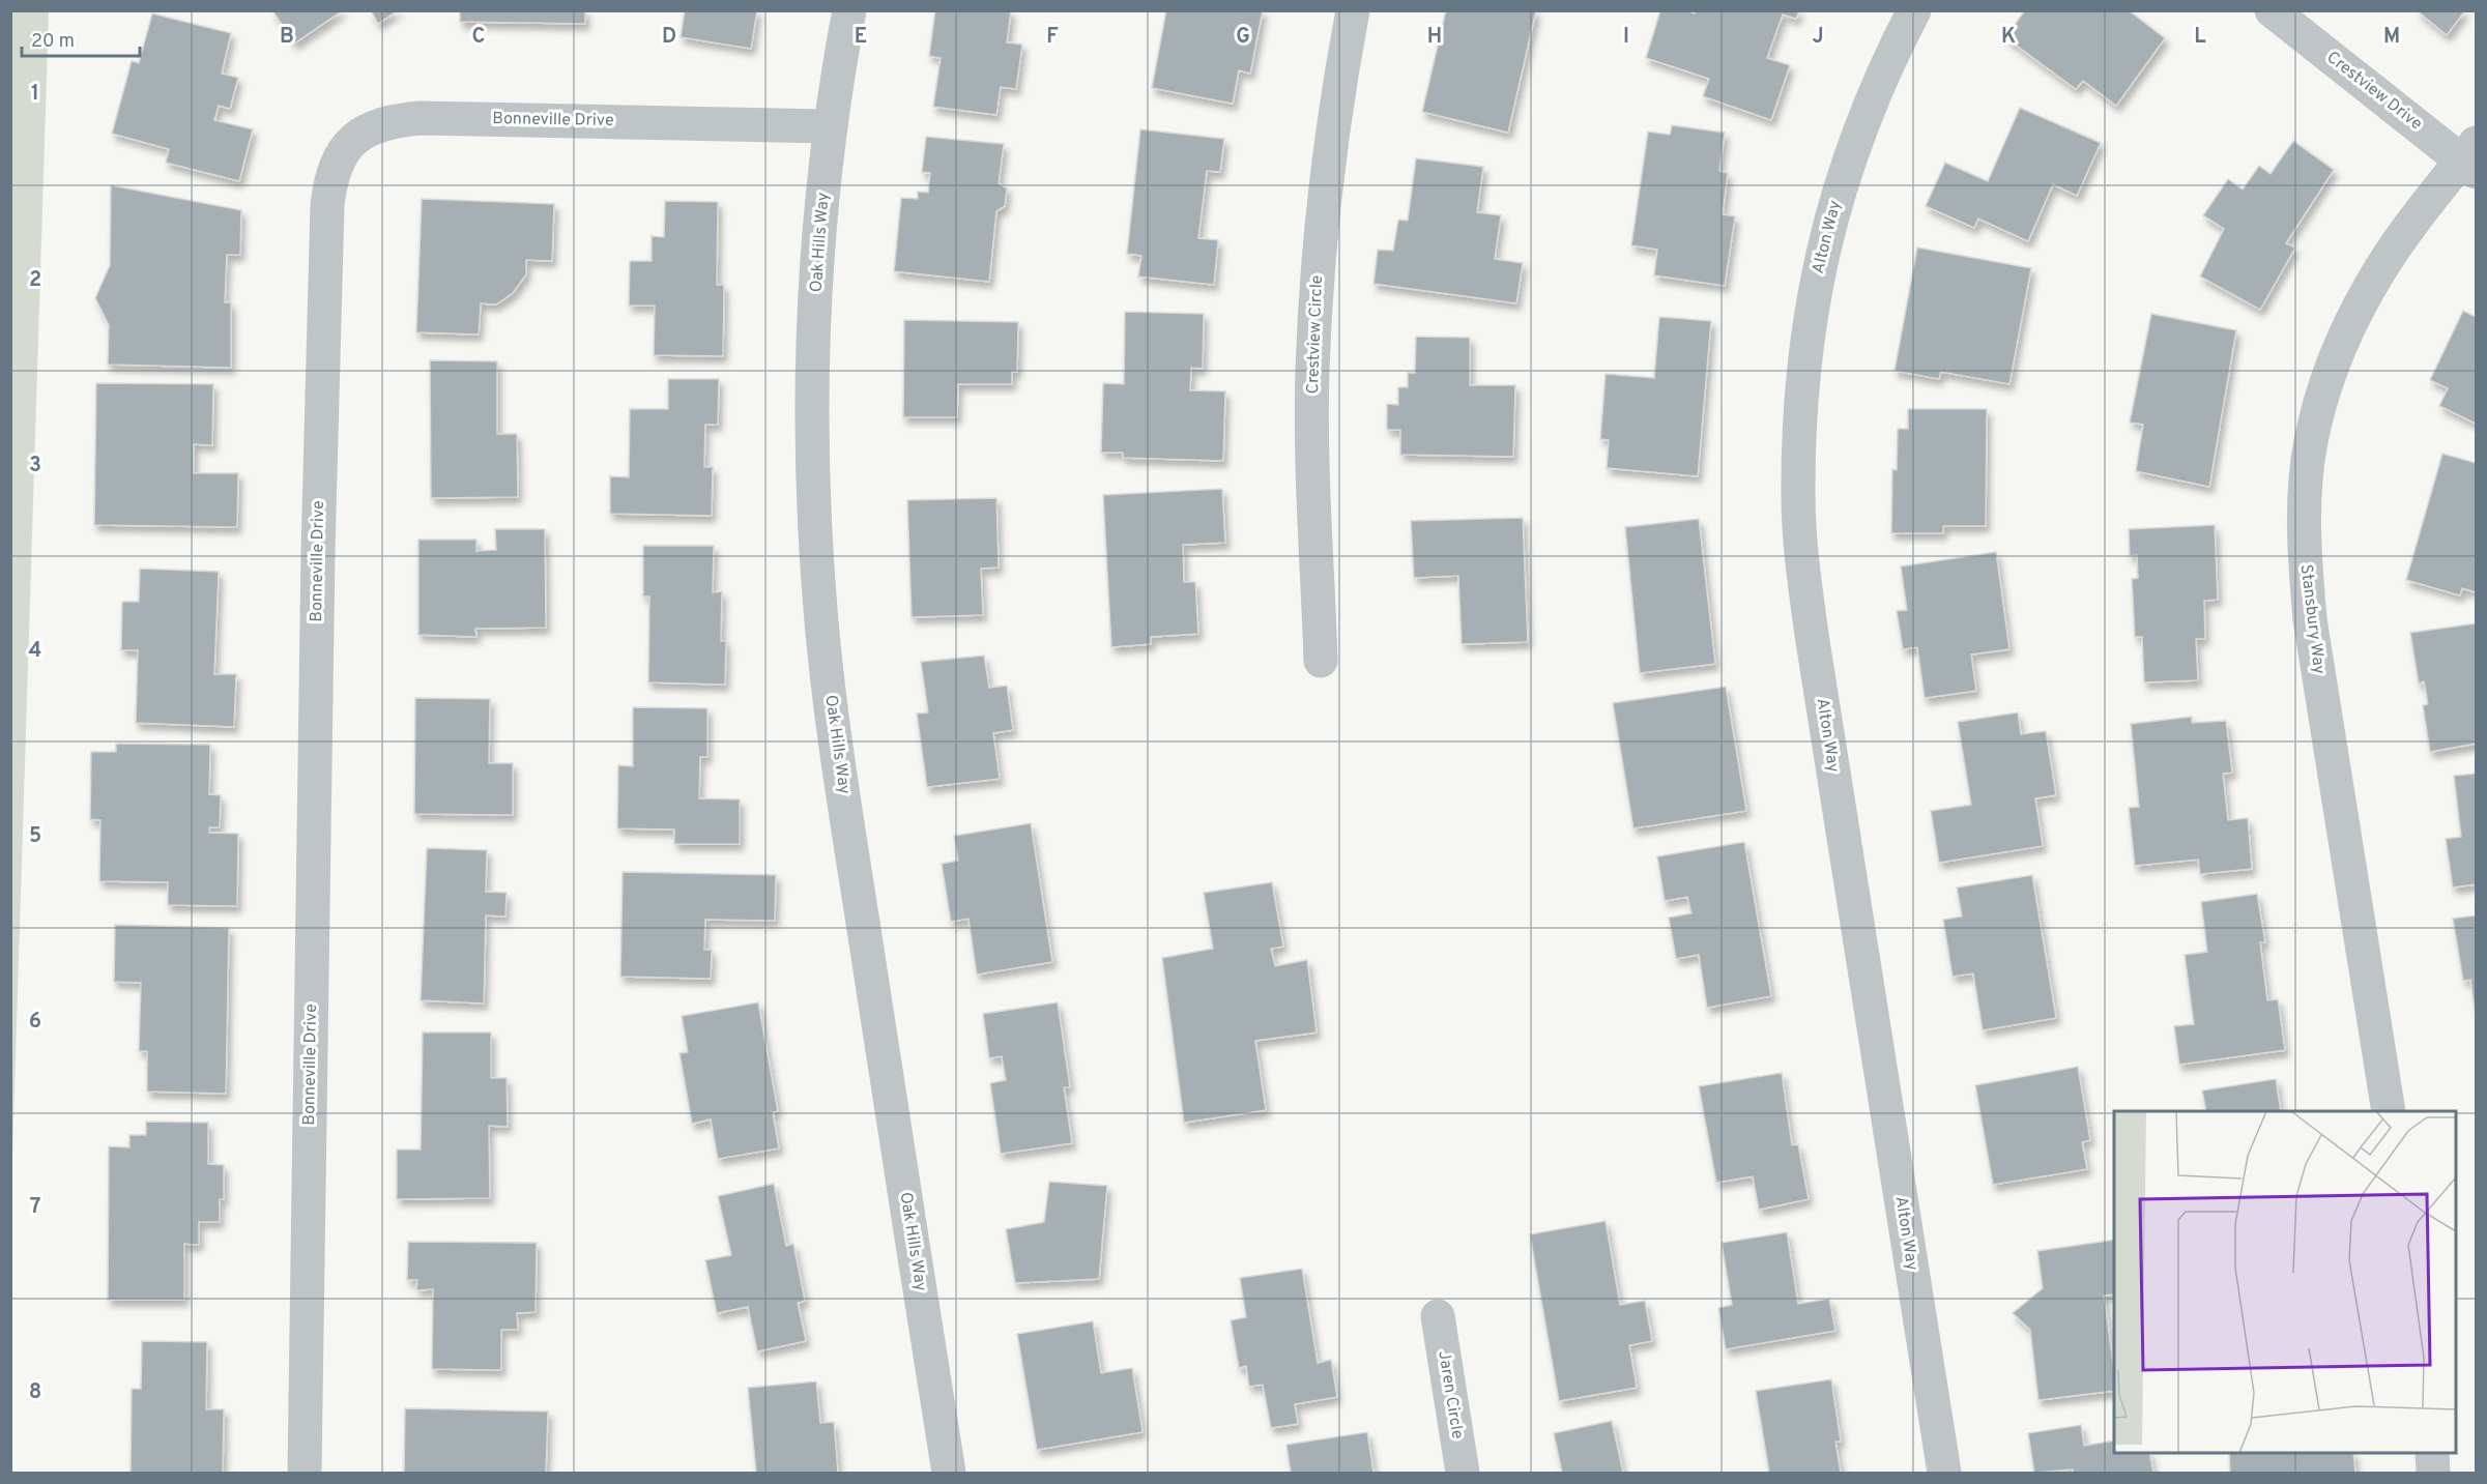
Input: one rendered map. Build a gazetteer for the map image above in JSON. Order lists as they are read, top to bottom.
{
  "streets": {
    "street": [
      "Crestview Drive",
      "Bonneville Drive",
      "Alton Way",
      "Oak Hills Way",
      "Crestview Circle",
      "Stansbury Way",
      "Jaren Circle"
    ]
  },
  "crossings": [
    ["Crestview Drive", "Stansbury Way"],
    ["Bonneville Drive", "Oak Hills Way"]
  ],
  "scale_bar": "20 m",
  "grid": {
    "columns": [
      "B",
      "C",
      "D",
      "E",
      "F",
      "G",
      "H",
      "I",
      "J",
      "K",
      "L",
      "M"
    ],
    "rows": [
      "1",
      "2",
      "3",
      "4",
      "5",
      "6",
      "7",
      "8"
    ]
  }
}
